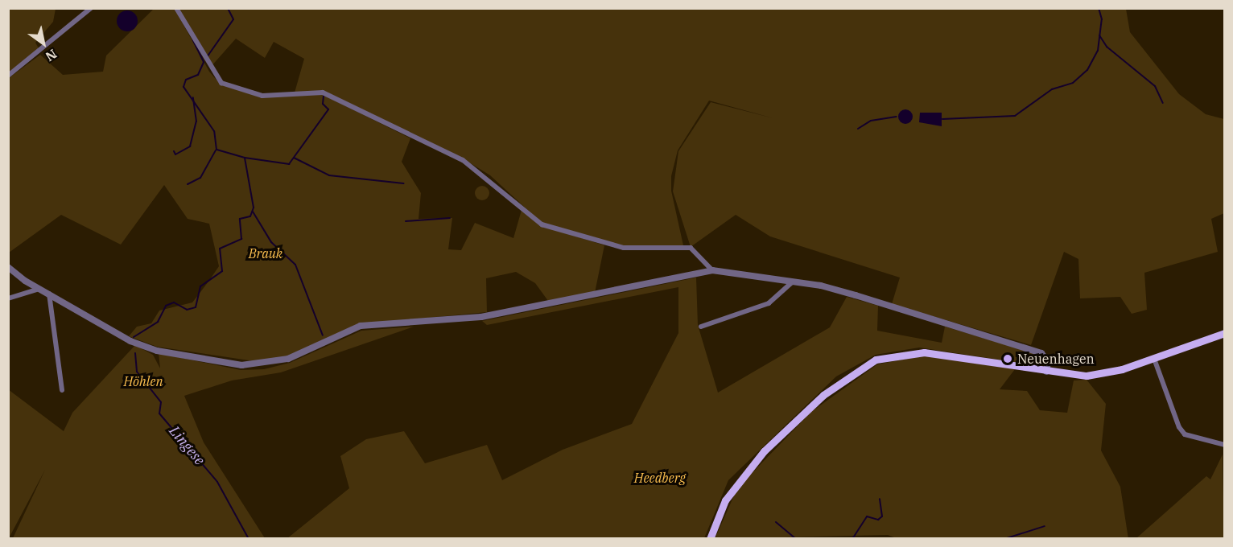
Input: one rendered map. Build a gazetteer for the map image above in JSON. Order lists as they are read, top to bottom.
{
  "water": ["Lingese"],
  "parks": ["Brauk", "Höhlen", "Heedberg"],
  "places": ["Neuenhagen"],
  "north": "bottom right"
}
